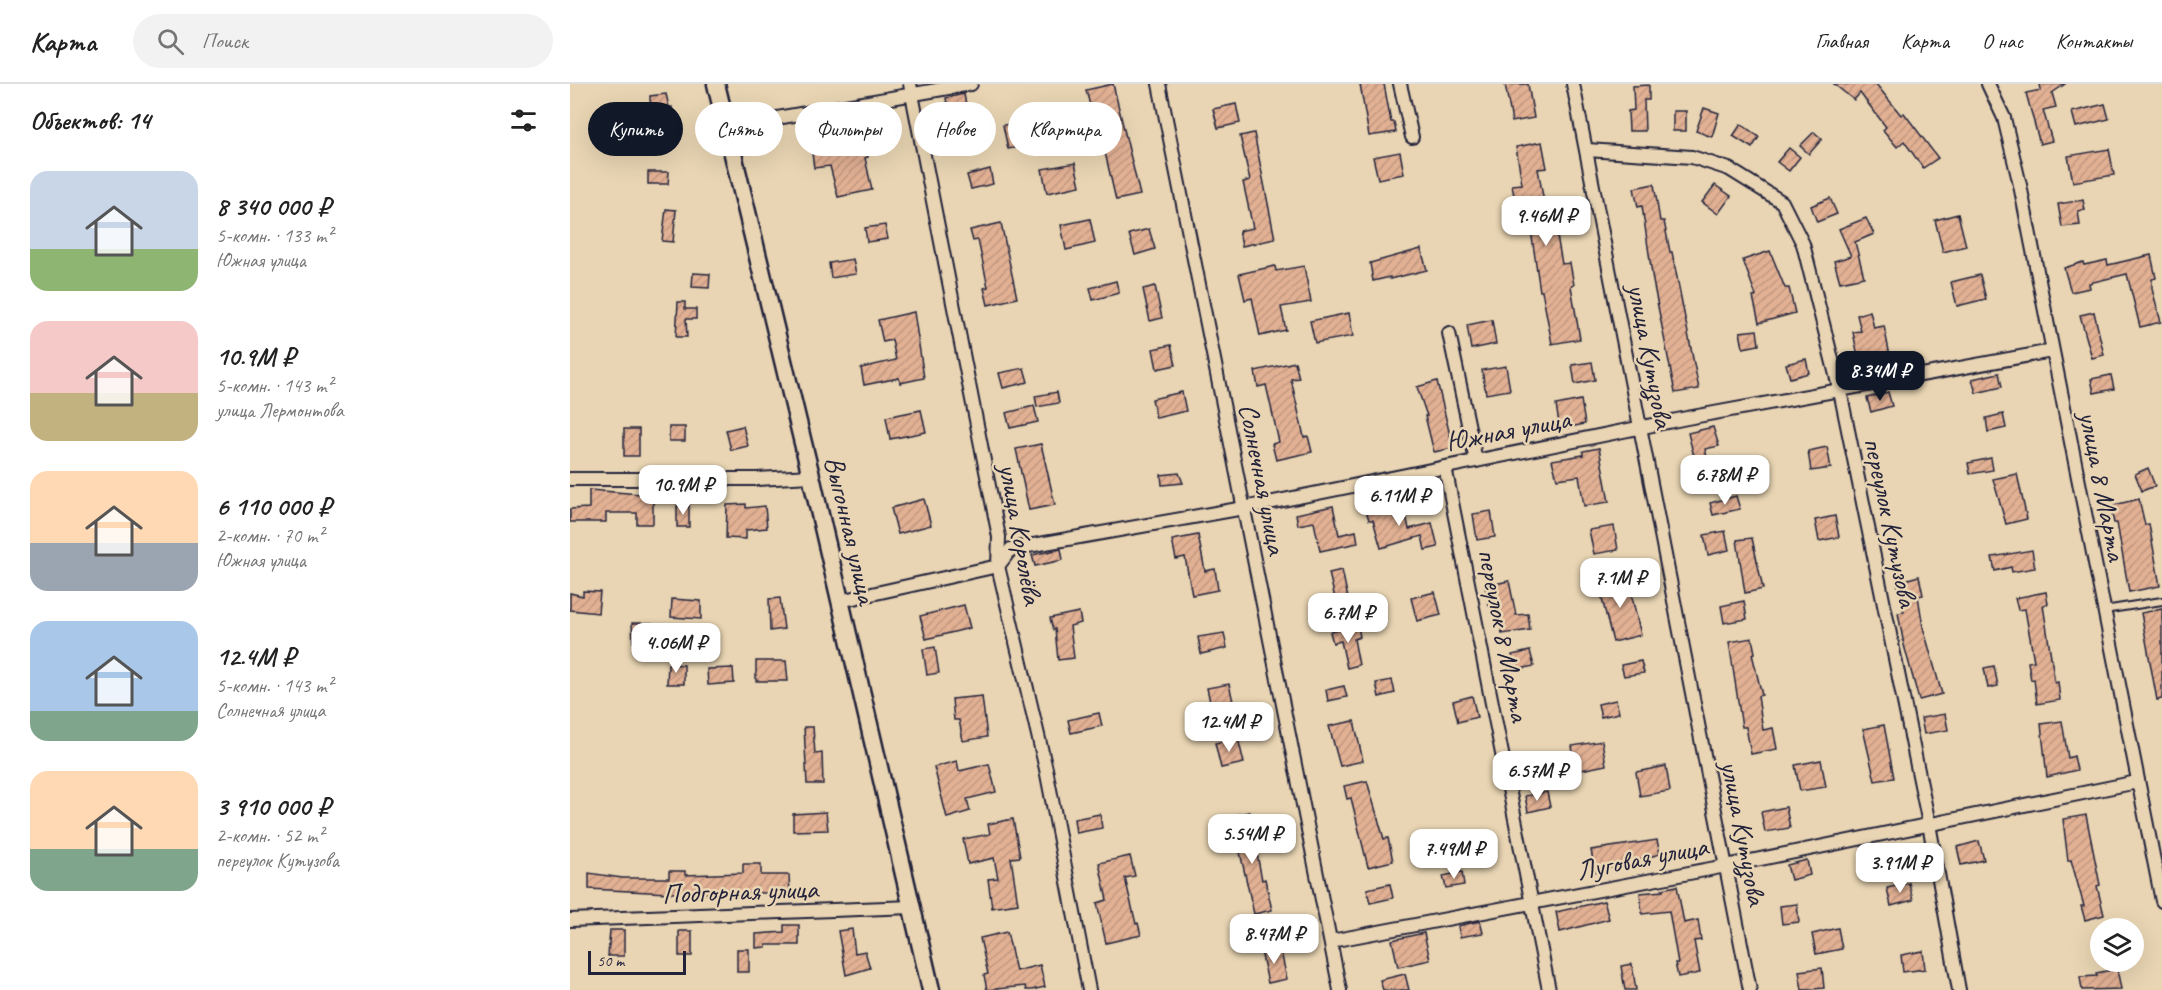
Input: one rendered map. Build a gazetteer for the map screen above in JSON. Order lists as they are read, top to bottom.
{
  "streets": {
    "street": [
      "улица Кутузова",
      "Южная улица",
      "Солнечная улица",
      "улица 8 Марта",
      "переулок Кутузова",
      "Выгонная улица",
      "улица Королёва",
      "переулок 8 Марта",
      "Луговая улица",
      "Подгорная улица"
    ]
  },
  "crossings": [
    ["улица Кутузова", "Южная улица"],
    ["улица Кутузова", "переулок Кутузова"],
    ["улица Кутузова", "Луговая улица"],
    ["Южная улица", "Солнечная улица"],
    ["Южная улица", "улица 8 Марта"],
    ["Южная улица", "переулок Кутузова"],
    ["Южная улица", "Выгонная улица"],
    ["Южная улица", "улица Королёва"],
    ["Южная улица", "переулок 8 Марта"],
    ["Солнечная улица", "Луговая улица"],
    ["улица 8 Марта", "Луговая улица"],
    ["переулок Кутузова", "Луговая улица"],
    ["Выгонная улица", "Подгорная улица"],
    ["переулок 8 Марта", "Луговая улица"]
  ],
  "scale_bar": "50 m",
  "page": {
    "header": "Карта",
    "search": "Поиск",
    "nav": [
      "Главная",
      "Карта",
      "О нас",
      "Контакты"
    ],
    "heading": "Объектов: 14",
    "chip": [
      "Купить",
      "Снять",
      "Фильтры",
      "Новое",
      "Квартира"
    ],
    "list": [
      {
        "name": "8 340 000 ₽",
        "note": "5-комн. · 133 m² · Южная улица"
      },
      {
        "name": "10.9M ₽",
        "note": "5-комн. · 143 m² · улица Лермонтова"
      },
      {
        "name": "6 110 000 ₽",
        "note": "2-комн. · 70 m² · Южная улица"
      },
      {
        "name": "12.4M ₽",
        "note": "5-комн. · 143 m² · Солнечная улица"
      },
      {
        "name": "3 910 000 ₽",
        "note": "2-комн. · 52 m² · переулок Кутузова"
      }
    ],
    "price": [
      "9.46M ₽",
      "8.34M ₽",
      "6.78M ₽",
      "10.9M ₽",
      "6.11M ₽",
      "7.1M ₽",
      "6.7M ₽",
      "4.06M ₽",
      "12.4M ₽",
      "6.57M ₽",
      "5.54M ₽",
      "7.49M ₽",
      "3.91M ₽",
      "8.47M ₽"
    ],
    "scale": "50 m"
  }
}
